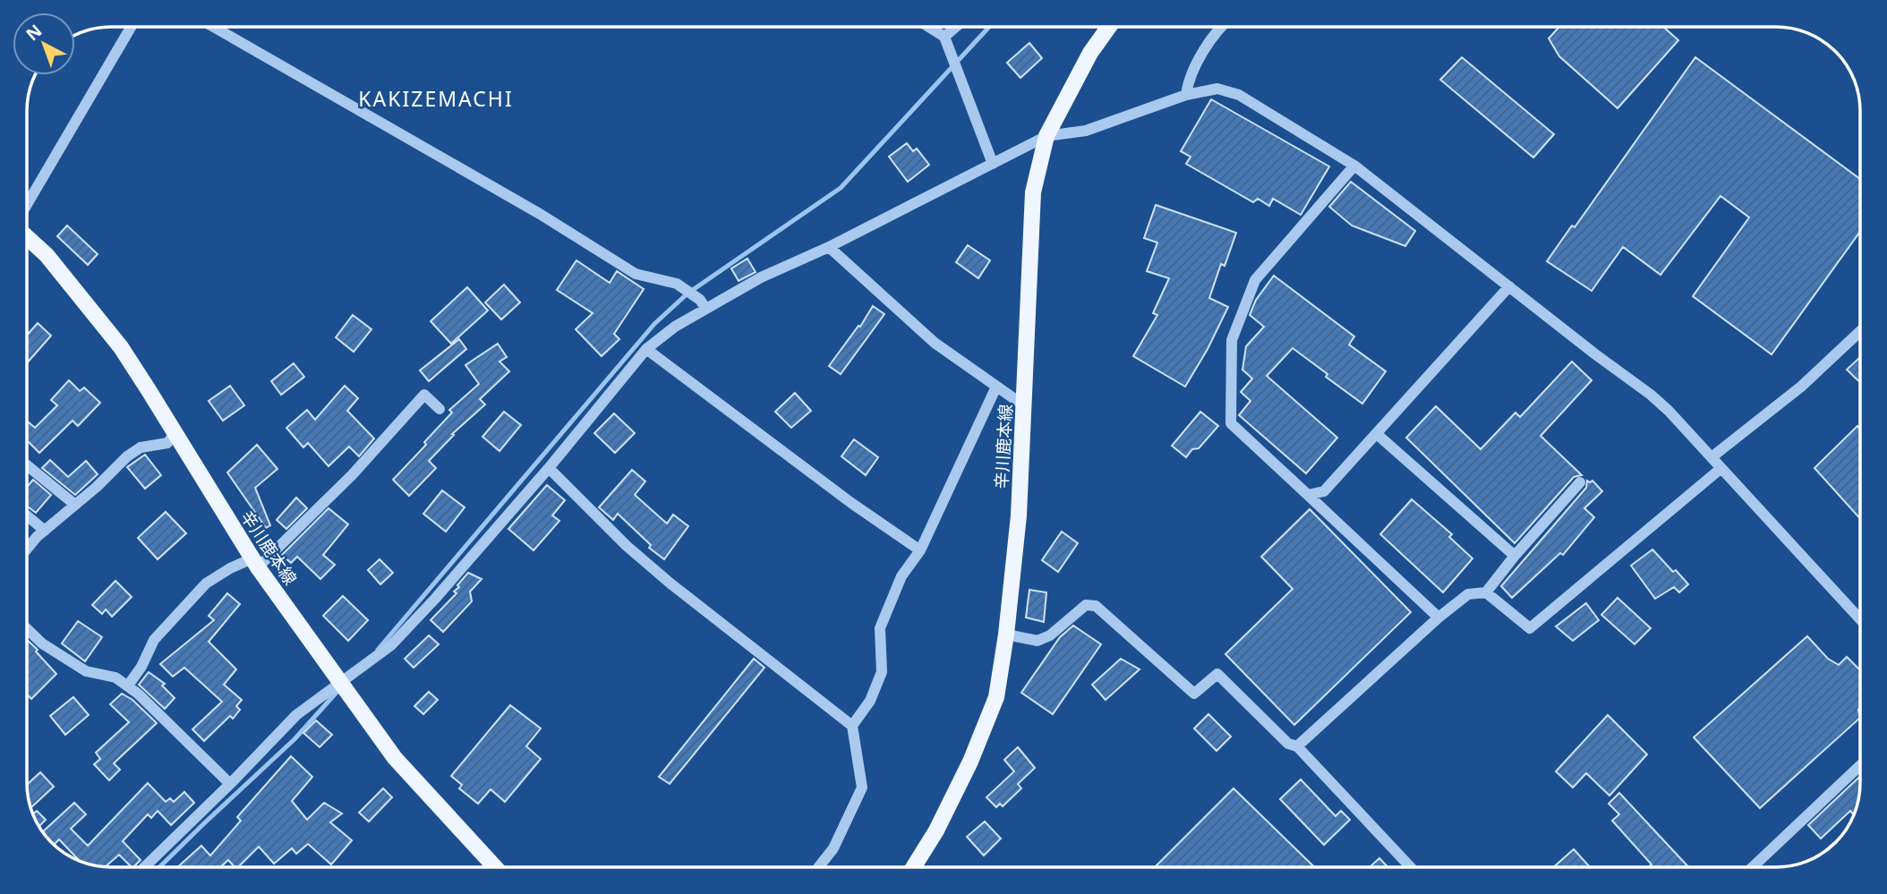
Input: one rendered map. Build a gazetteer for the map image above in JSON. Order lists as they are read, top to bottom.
{
  "streets": {
    "main road": ["辛川鹿本線"]
  },
  "districts": ["KAKIZEMACHI"],
  "north": "top left"
}
